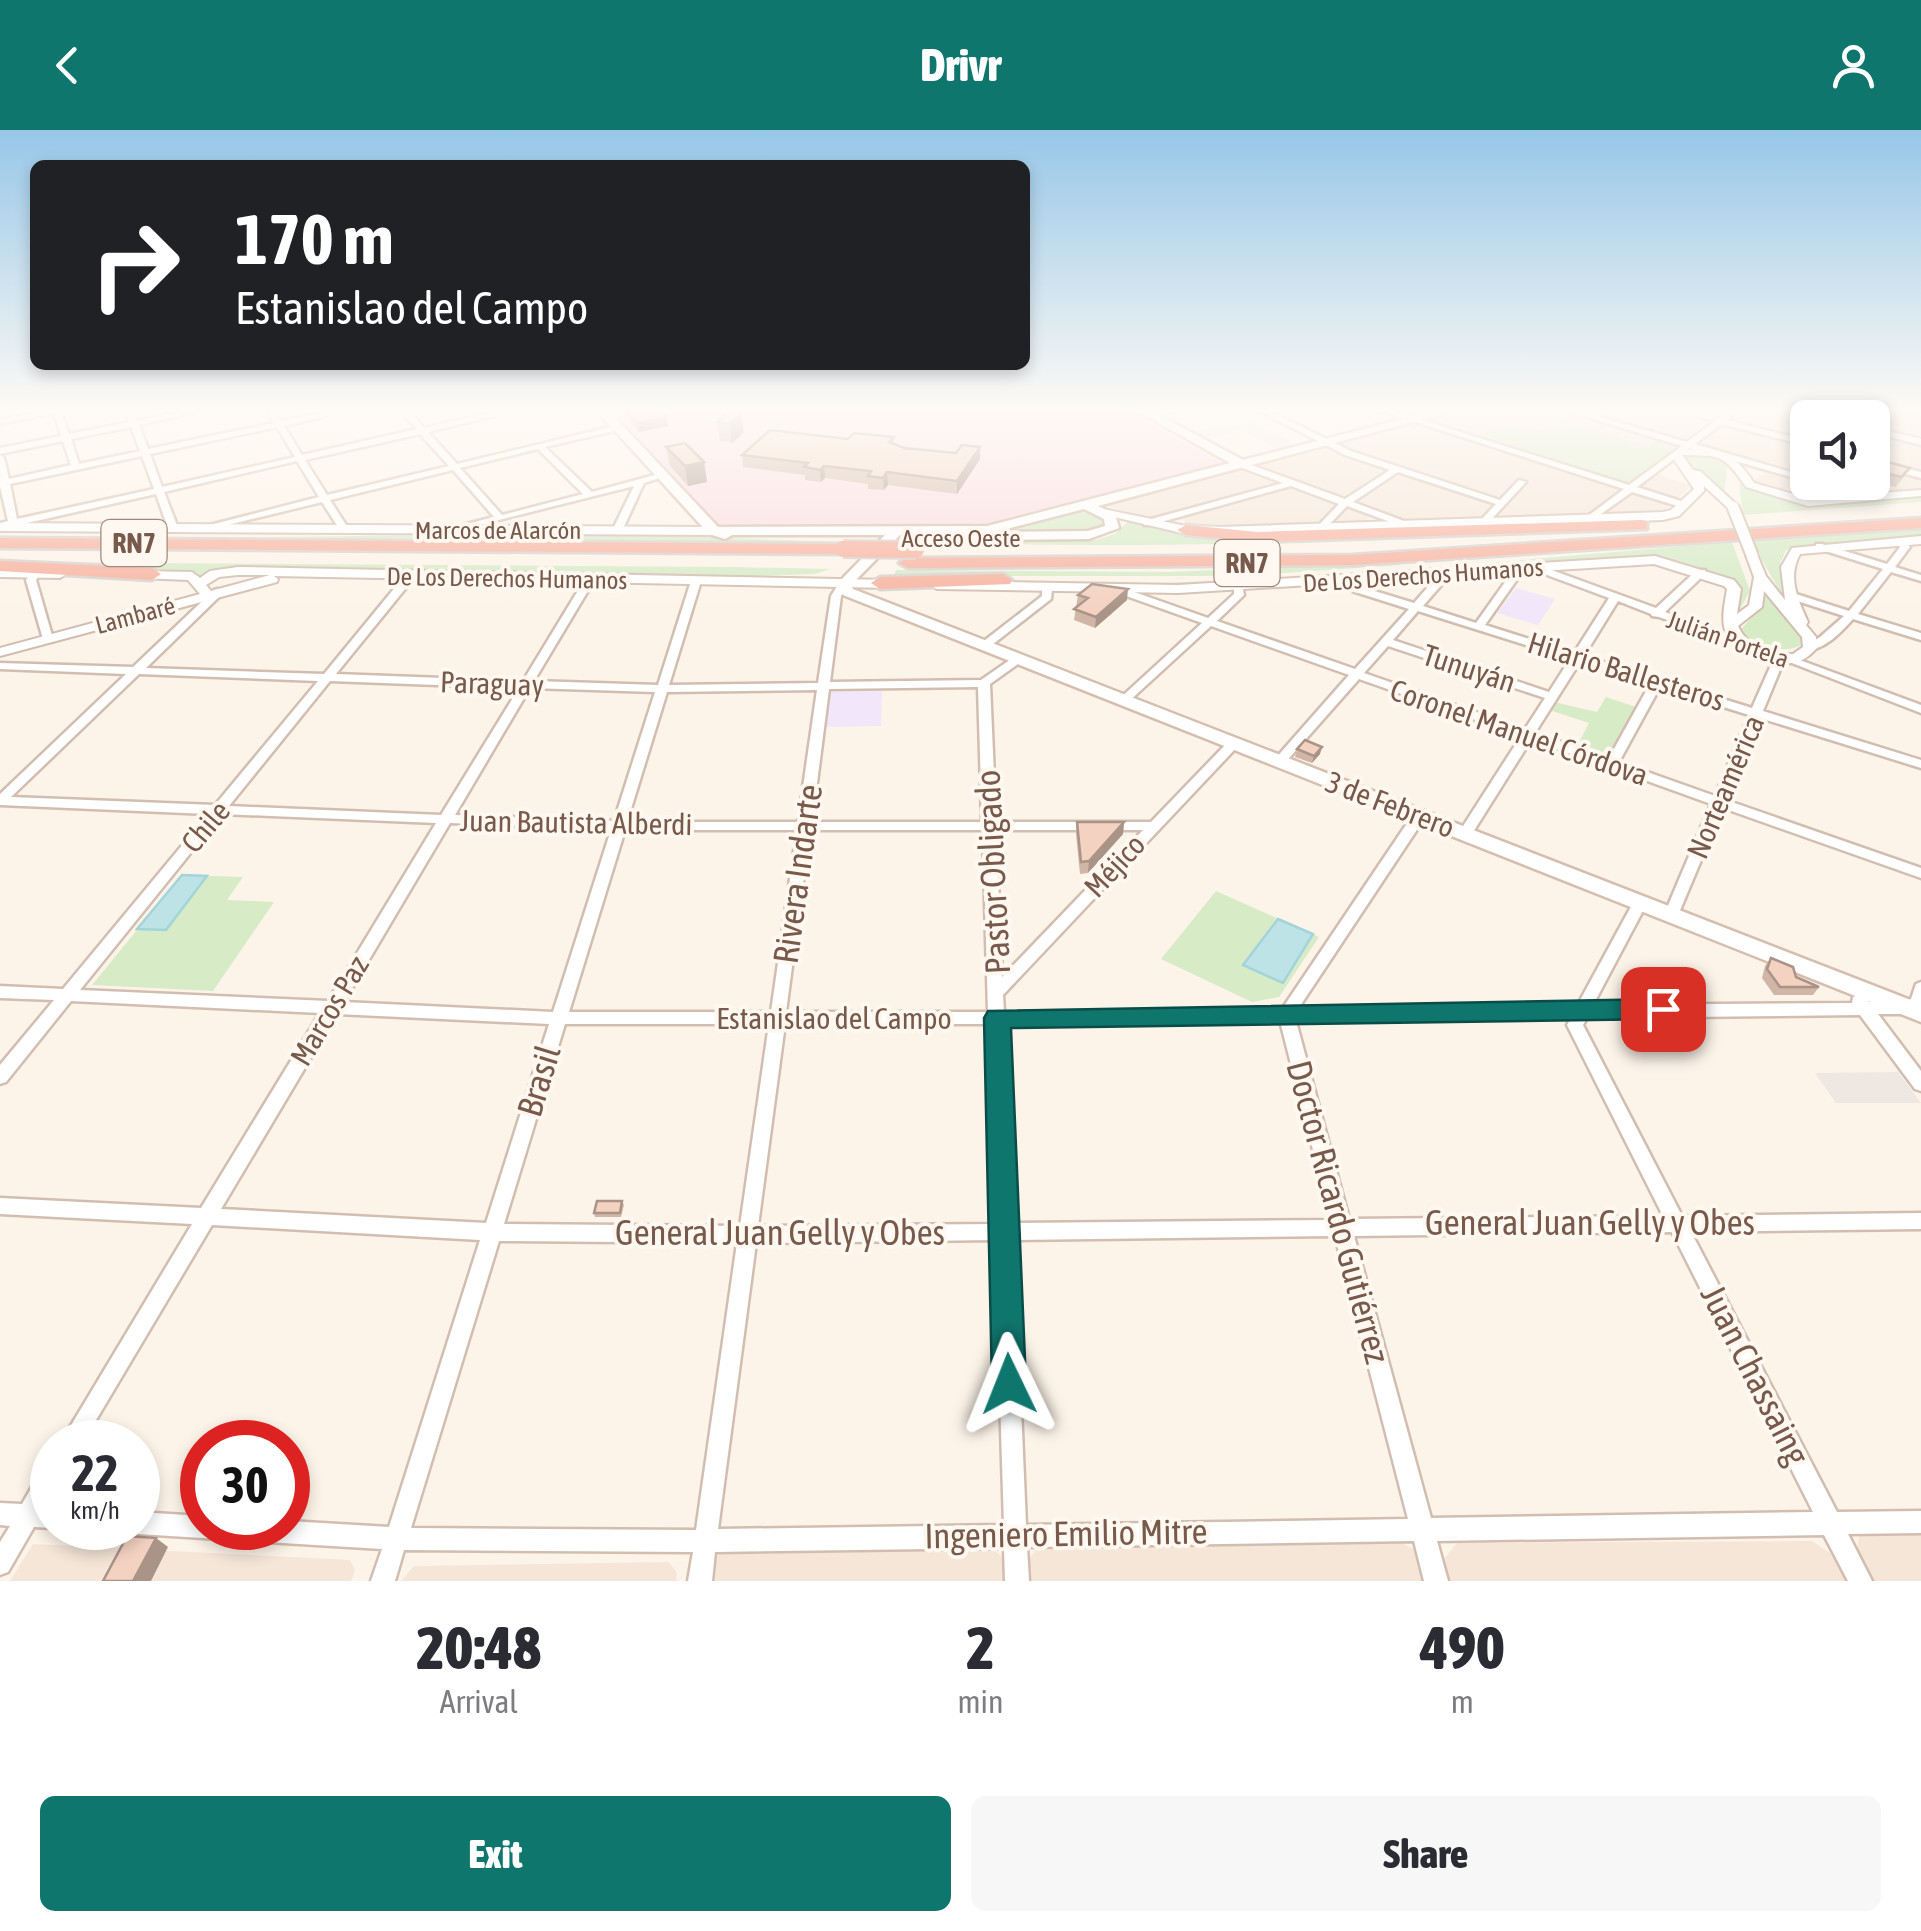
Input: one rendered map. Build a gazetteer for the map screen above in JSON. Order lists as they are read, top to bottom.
{
  "streets": {
    "highway": ["Acceso Oeste", "RN7"],
    "main road": ["Marcos de Alarcón", "3 de Febrero"],
    "street": [
      "De Los Derechos Humanos",
      "Lambaré",
      "Julián Portela",
      "Tunuyán",
      "Hilario Ballesteros",
      "Paraguay",
      "Coronel Manuel Córdova",
      "Norteamérica",
      "Juan Bautista Alberdi",
      "Chile",
      "Méjico",
      "Pastor Obligado",
      "Rivera Indarte",
      "Marcos Paz",
      "Estanislao del Campo",
      "Brasil",
      "Doctor Ricardo Gutiérrez",
      "General Juan Gelly y Obes",
      "Juan Chassaing",
      "Ingeniero Emilio Mitre"
    ]
  },
  "crossings": [
    ["Marcos de Alarcón", "Acceso Oeste"],
    ["Acceso Oeste", "De Los Derechos Humanos"],
    ["De Los Derechos Humanos", "Lambaré"],
    ["De Los Derechos Humanos", "Julián Portela"],
    ["De Los Derechos Humanos", "Hilario Ballesteros"],
    ["De Los Derechos Humanos", "Coronel Manuel Córdova"],
    ["De Los Derechos Humanos", "3 de Febrero"],
    ["De Los Derechos Humanos", "Chile"],
    ["De Los Derechos Humanos", "Rivera Indarte"],
    ["De Los Derechos Humanos", "Marcos Paz"],
    ["De Los Derechos Humanos", "Brasil"],
    ["Julián Portela", "Norteamérica"],
    ["Hilario Ballesteros", "Norteamérica"],
    ["Paraguay", "Chile"],
    ["Paraguay", "Pastor Obligado"],
    ["Paraguay", "Rivera Indarte"],
    ["Paraguay", "Marcos Paz"],
    ["Paraguay", "Brasil"],
    ["Coronel Manuel Córdova", "Norteamérica"],
    ["Norteamérica", "3 de Febrero"],
    ["3 de Febrero", "Méjico"],
    ["3 de Febrero", "Rivera Indarte"],
    ["3 de Febrero", "Estanislao del Campo"],
    ["Juan Bautista Alberdi", "Chile"],
    ["Juan Bautista Alberdi", "Méjico"],
    ["Juan Bautista Alberdi", "Pastor Obligado"],
    ["Juan Bautista Alberdi", "Rivera Indarte"],
    ["Juan Bautista Alberdi", "Marcos Paz"],
    ["Juan Bautista Alberdi", "Brasil"],
    ["Chile", "Estanislao del Campo"],
    ["Méjico", "Pastor Obligado"],
    ["Pastor Obligado", "Estanislao del Campo"],
    ["Pastor Obligado", "General Juan Gelly y Obes"],
    ["Pastor Obligado", "Ingeniero Emilio Mitre"],
    ["Rivera Indarte", "Estanislao del Campo"],
    ["Rivera Indarte", "General Juan Gelly y Obes"],
    ["Rivera Indarte", "Ingeniero Emilio Mitre"],
    ["Marcos Paz", "Estanislao del Campo"],
    ["Marcos Paz", "General Juan Gelly y Obes"],
    ["Estanislao del Campo", "Brasil"],
    ["Estanislao del Campo", "Doctor Ricardo Gutiérrez"],
    ["Estanislao del Campo", "Juan Chassaing"],
    ["Brasil", "General Juan Gelly y Obes"],
    ["Brasil", "Ingeniero Emilio Mitre"],
    ["Doctor Ricardo Gutiérrez", "General Juan Gelly y Obes"],
    ["Doctor Ricardo Gutiérrez", "Ingeniero Emilio Mitre"],
    ["General Juan Gelly y Obes", "Juan Chassaing"],
    ["Juan Chassaing", "Ingeniero Emilio Mitre"]
  ],
  "page": {
    "header": "Drivr",
    "turn": ["170 m", "Estanislao del Campo"],
    "speed": "22 km/h",
    "limit": "30",
    "eta": [
      "20:48",
      "Arrival",
      "2",
      "min",
      "490",
      "m"
    ],
    "buttons": ["Exit", "Share"]
  }
}
